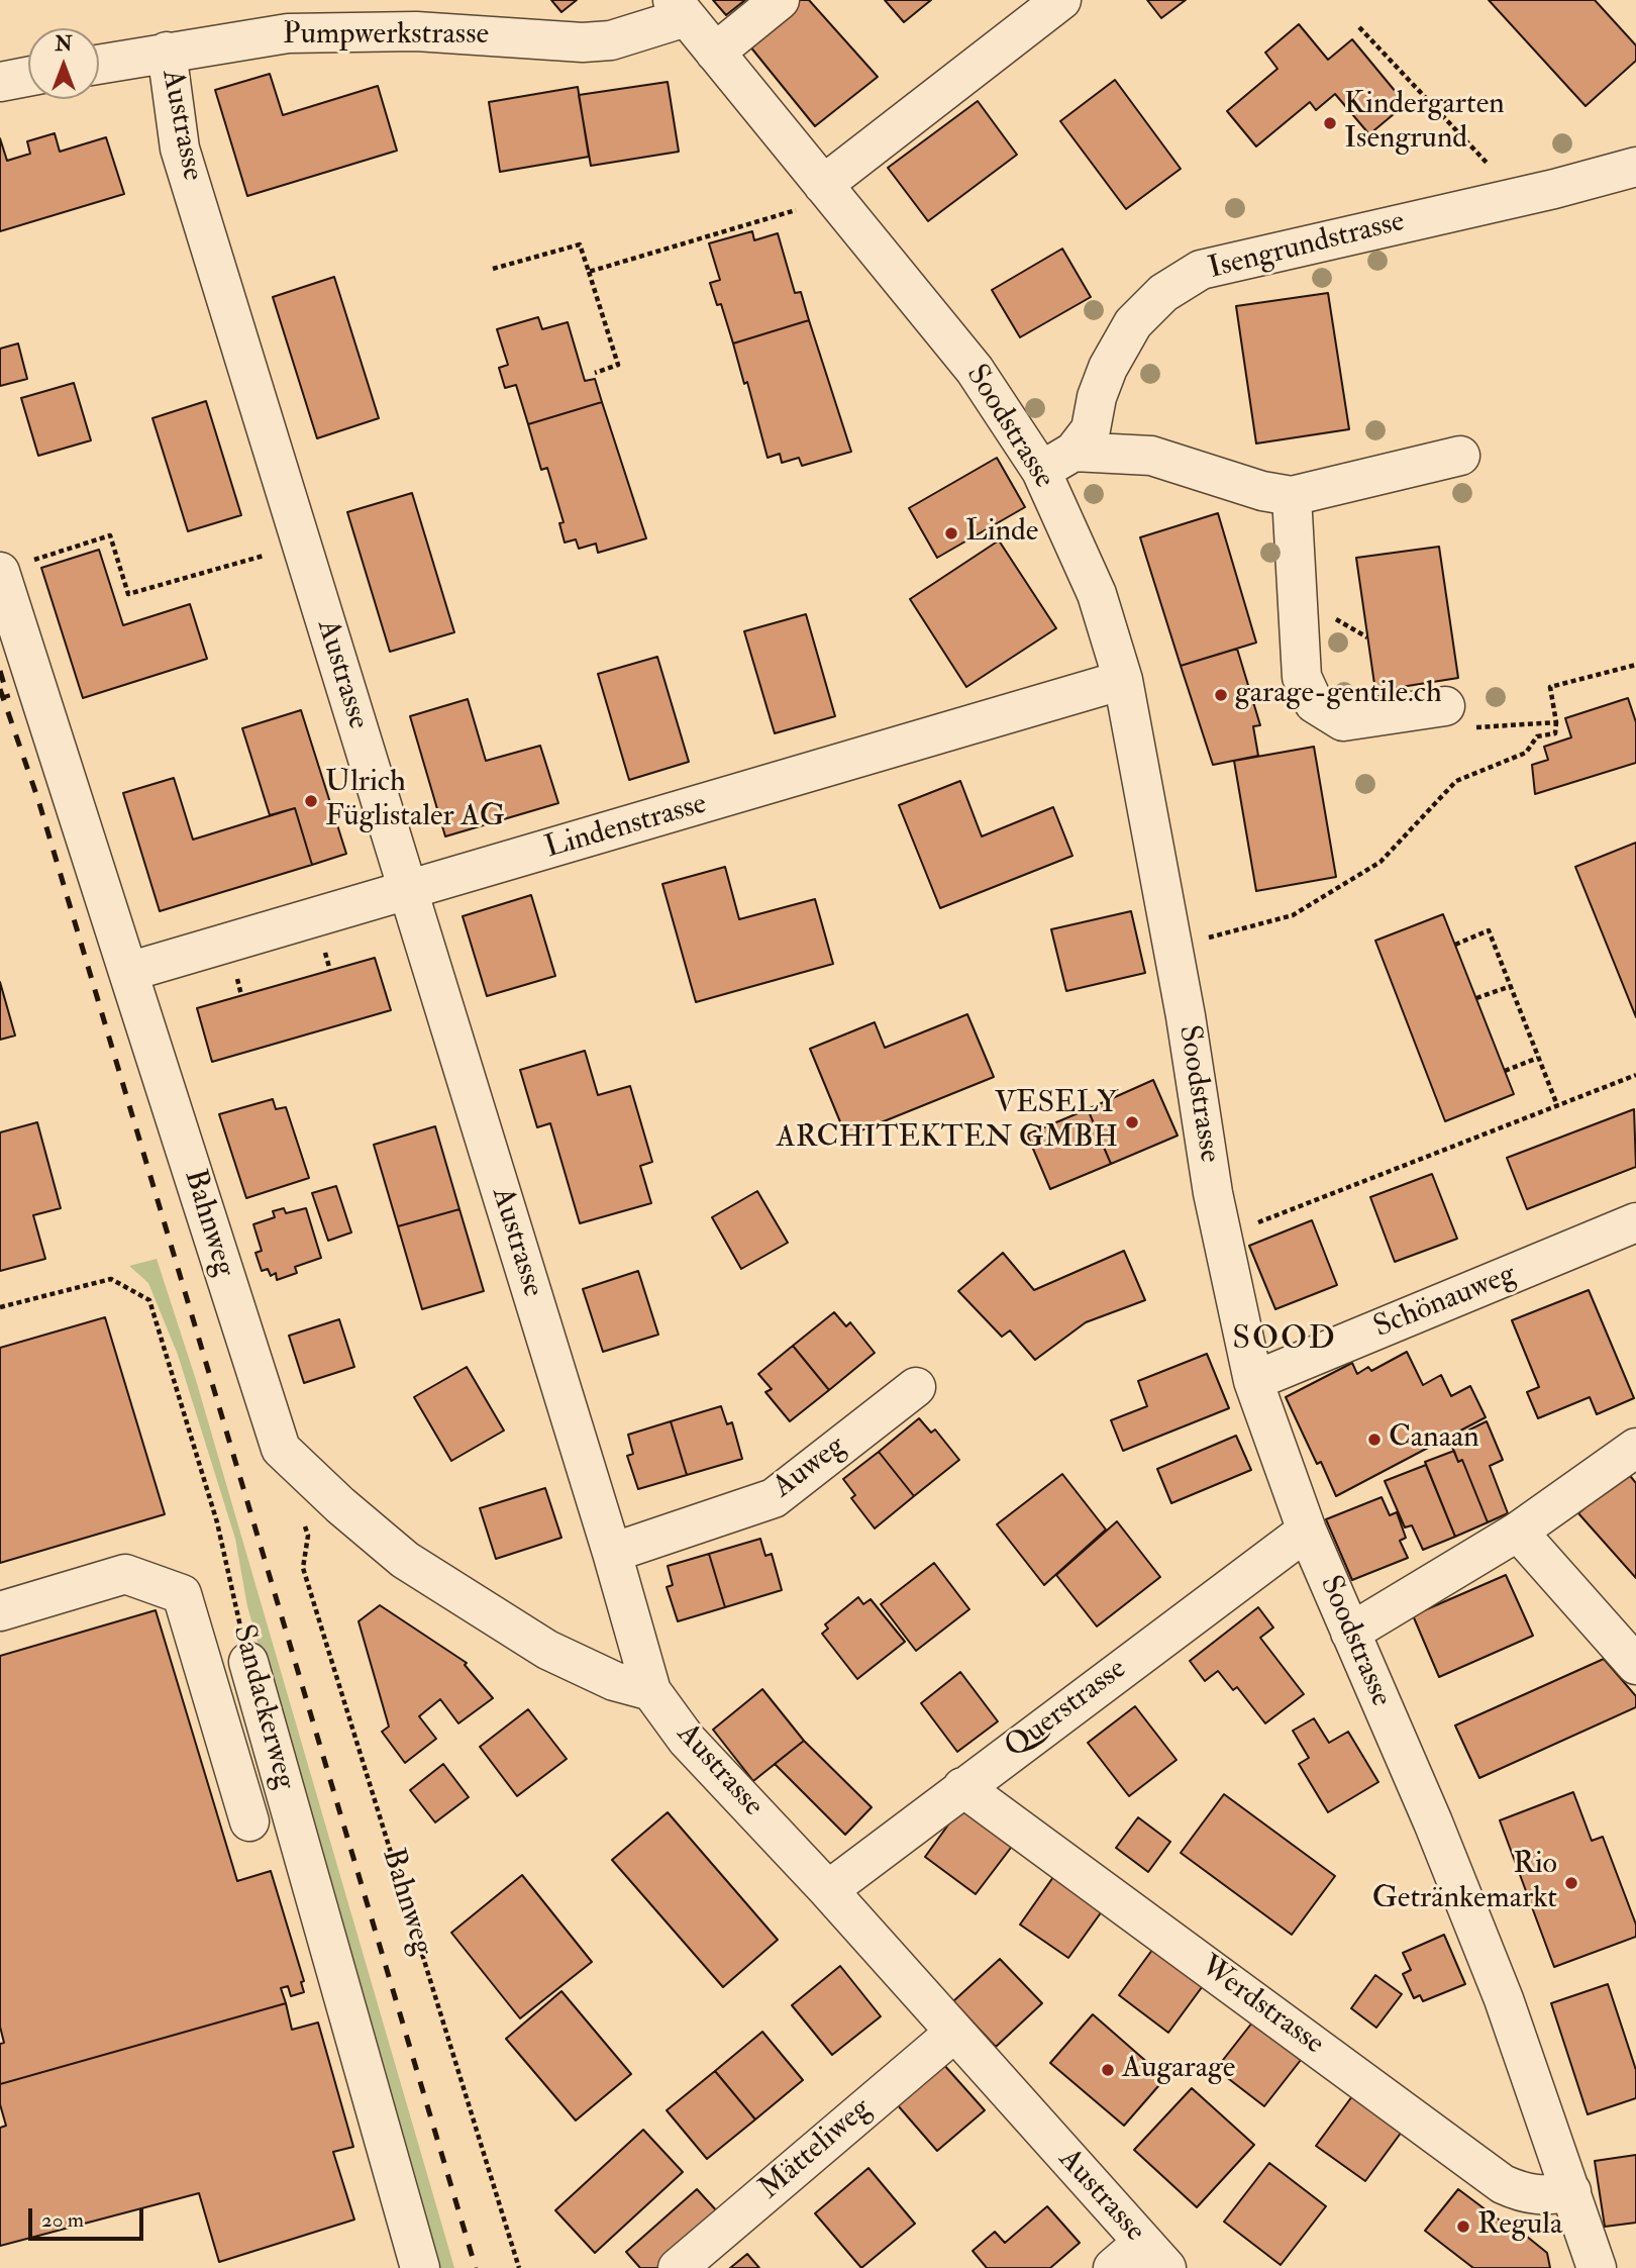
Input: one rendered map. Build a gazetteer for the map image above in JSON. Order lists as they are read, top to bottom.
{
  "streets": {
    "street": [
      "Pumpwerkstrasse",
      "Austrasse",
      "Isengrundstrasse",
      "Soodstrasse",
      "Lindenstrasse",
      "Bahnweg",
      "Schönauweg",
      "Auweg",
      "Sandackerweg",
      "Querstrasse",
      "Werdstrasse",
      "Mätteliweg"
    ]
  },
  "crossings": [
    ["Pumpwerkstrasse", "Austrasse"],
    ["Pumpwerkstrasse", "Soodstrasse"],
    ["Austrasse", "Lindenstrasse"],
    ["Austrasse", "Bahnweg"],
    ["Austrasse", "Auweg"],
    ["Austrasse", "Querstrasse"],
    ["Austrasse", "Mätteliweg"],
    ["Isengrundstrasse", "Soodstrasse"],
    ["Soodstrasse", "Lindenstrasse"],
    ["Soodstrasse", "Schönauweg"],
    ["Soodstrasse", "Querstrasse"],
    ["Soodstrasse", "Werdstrasse"],
    ["Lindenstrasse", "Bahnweg"],
    ["Querstrasse", "Werdstrasse"]
  ],
  "districts": ["SOOD"],
  "places": [
    "Kindergarten Isengrund",
    "Linde",
    "garage-gentile.ch",
    "Ulrich Füglistaler AG",
    "VESELY ARCHITEKTEN GMBH",
    "Canaan",
    "Rio Getränkemarkt",
    "Augarage",
    "Regula"
  ],
  "scale_bar": "20 m",
  "north": "top"
}
